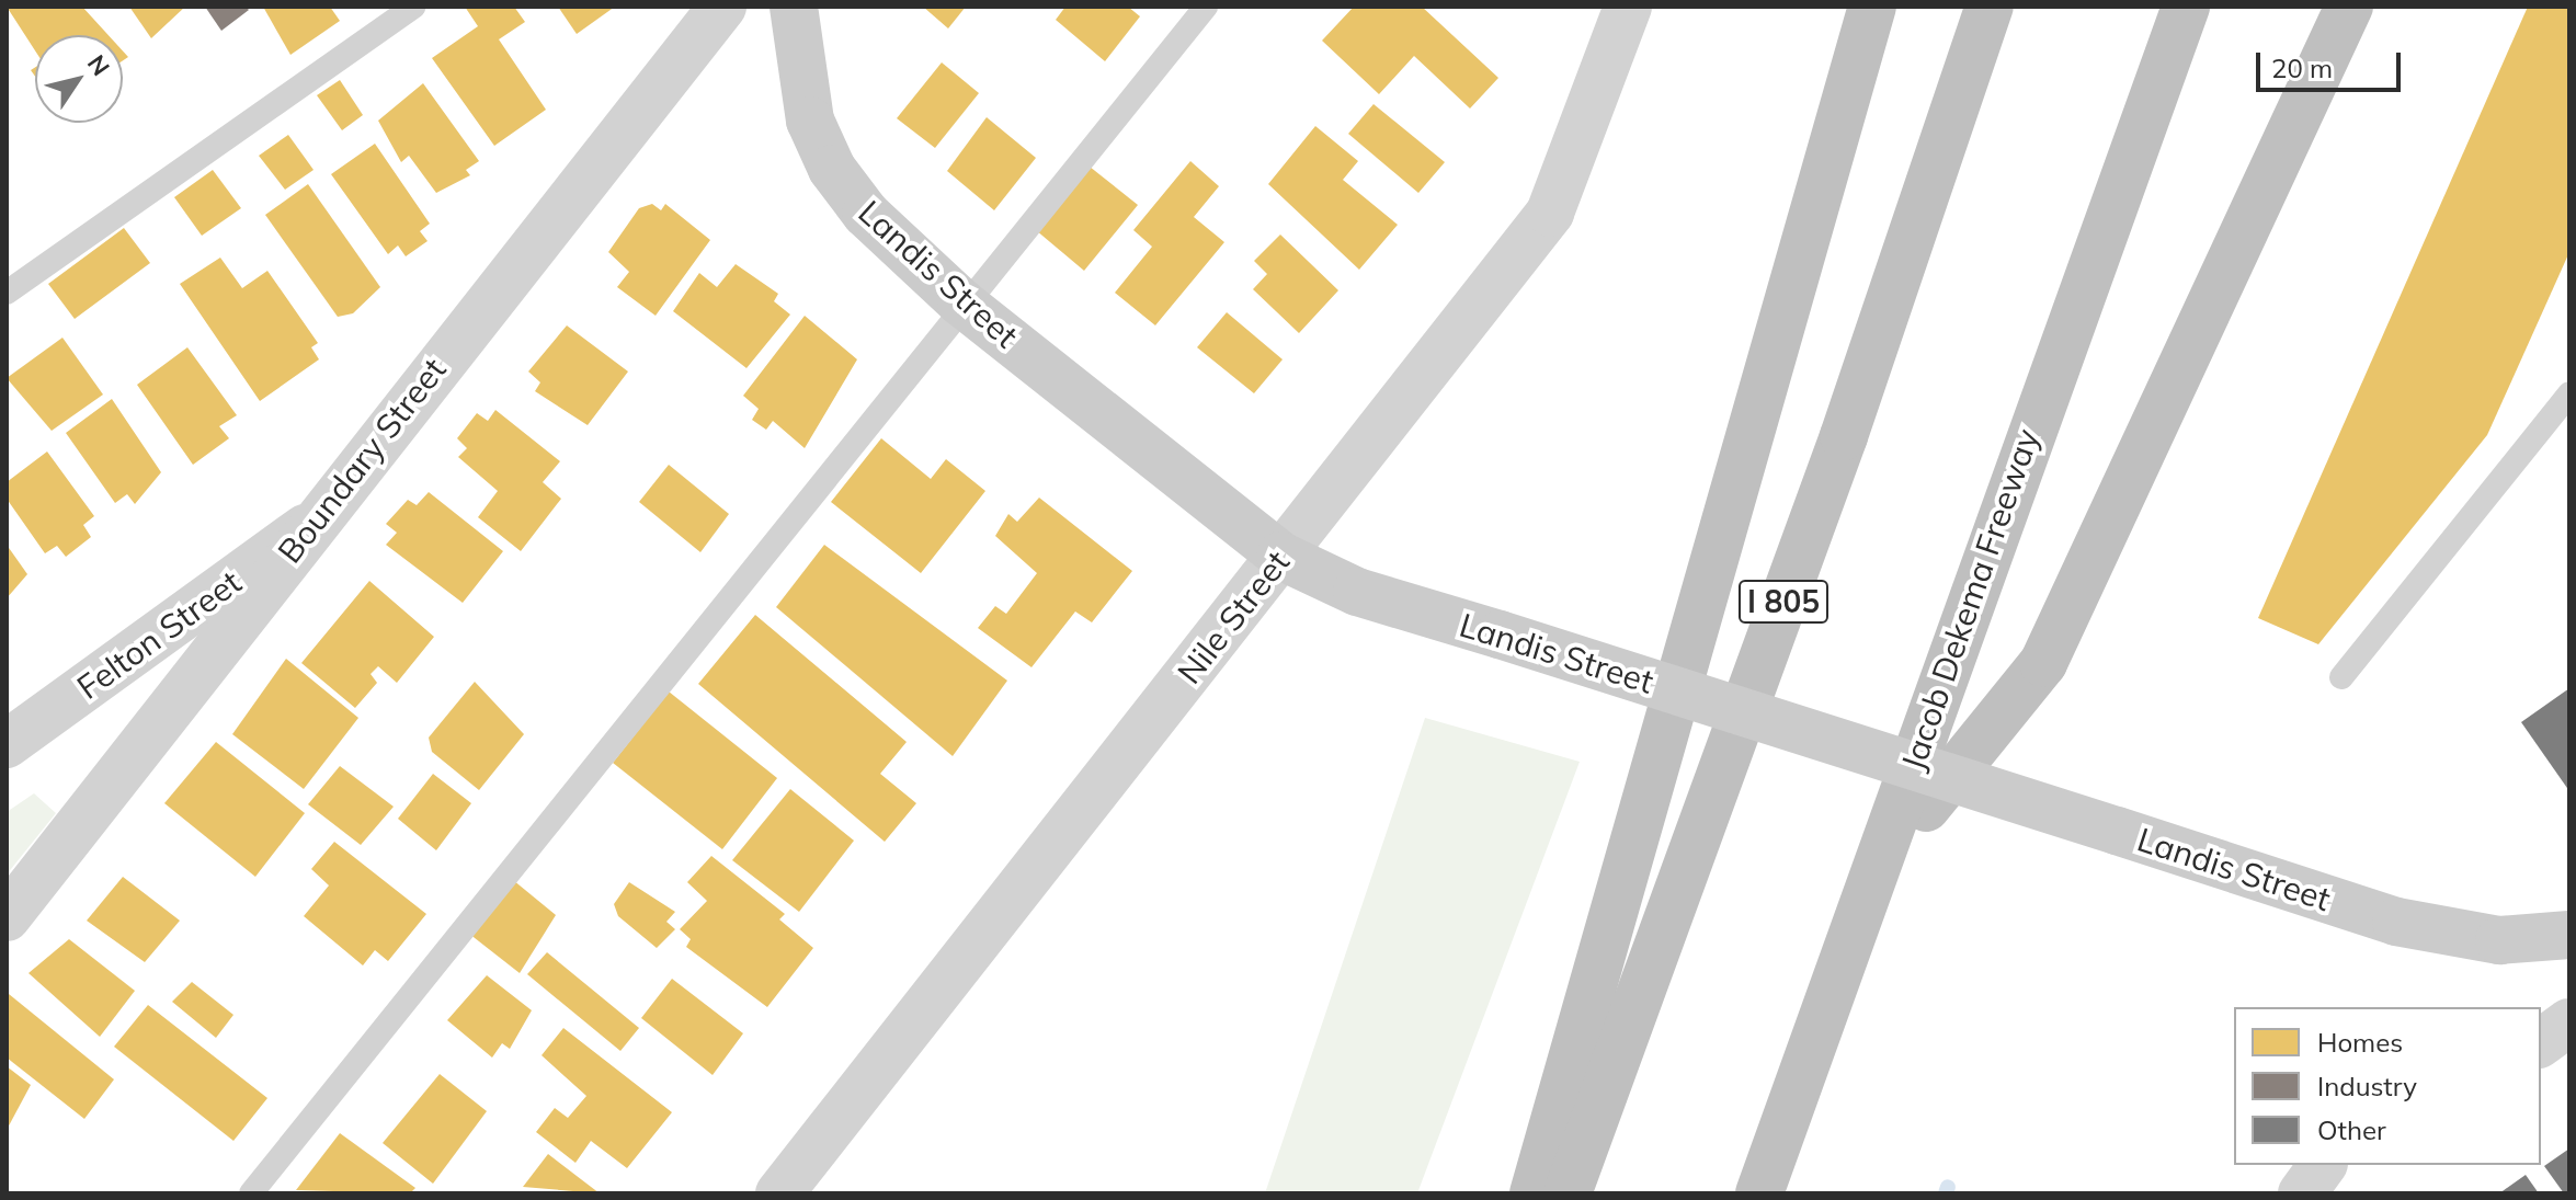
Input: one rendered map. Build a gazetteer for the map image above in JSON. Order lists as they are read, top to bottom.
{
  "streets": {
    "highway": ["Jacob Dekema Freeway", "I 805"],
    "main road": ["Landis Street"],
    "street": ["Boundary Street", "Nile Street", "Felton Street"]
  },
  "crossings": [
    ["Landis Street", "Nile Street"],
    ["Boundary Street", "Felton Street"]
  ],
  "legend": ["Homes", "Industry", "Other"],
  "scale_bar": "20 m",
  "north": "top right"
}
